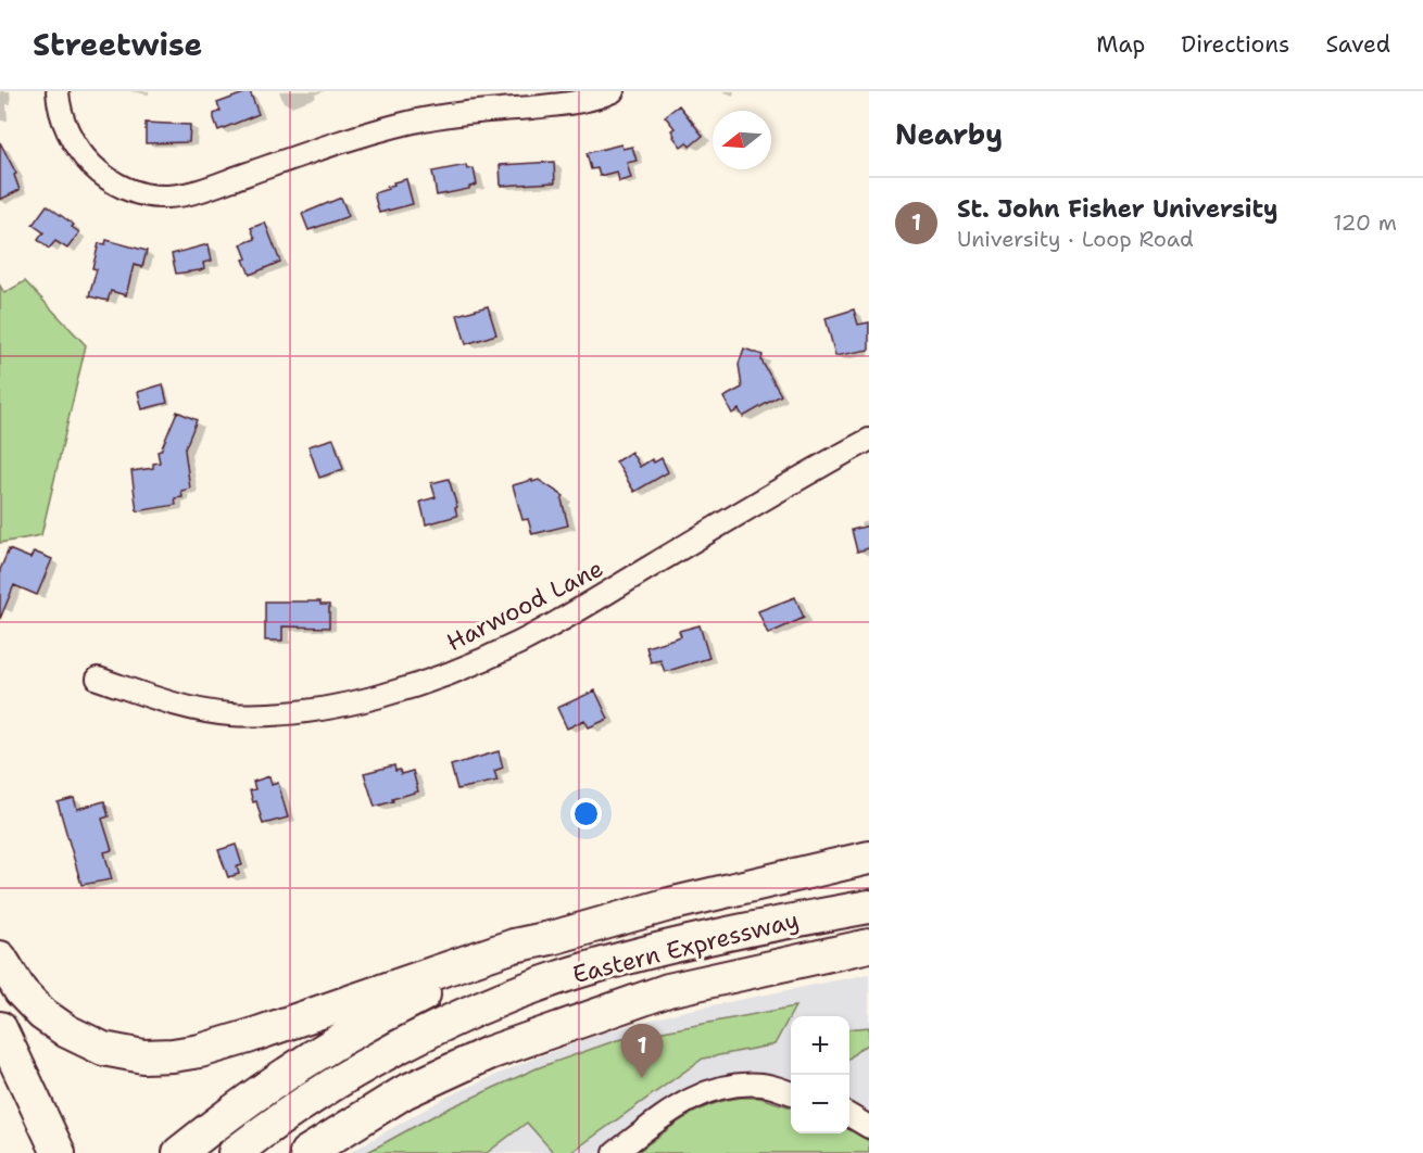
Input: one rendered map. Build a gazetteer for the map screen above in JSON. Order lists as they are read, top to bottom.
{
  "streets": {
    "highway": ["Eastern Expressway"],
    "street": ["Harwood Lane"]
  },
  "north": "left",
  "page": {
    "header": "Streetwise",
    "nav": ["Map", "Directions", "Saved"],
    "heading": "Nearby",
    "list": [
      {
        "mark": "1",
        "name": "St. John Fisher University",
        "note": "University · Loop Road",
        "value": "120 m"
      }
    ],
    "map_buttons": ["+", "−"],
    "pins": "1"
  }
}
